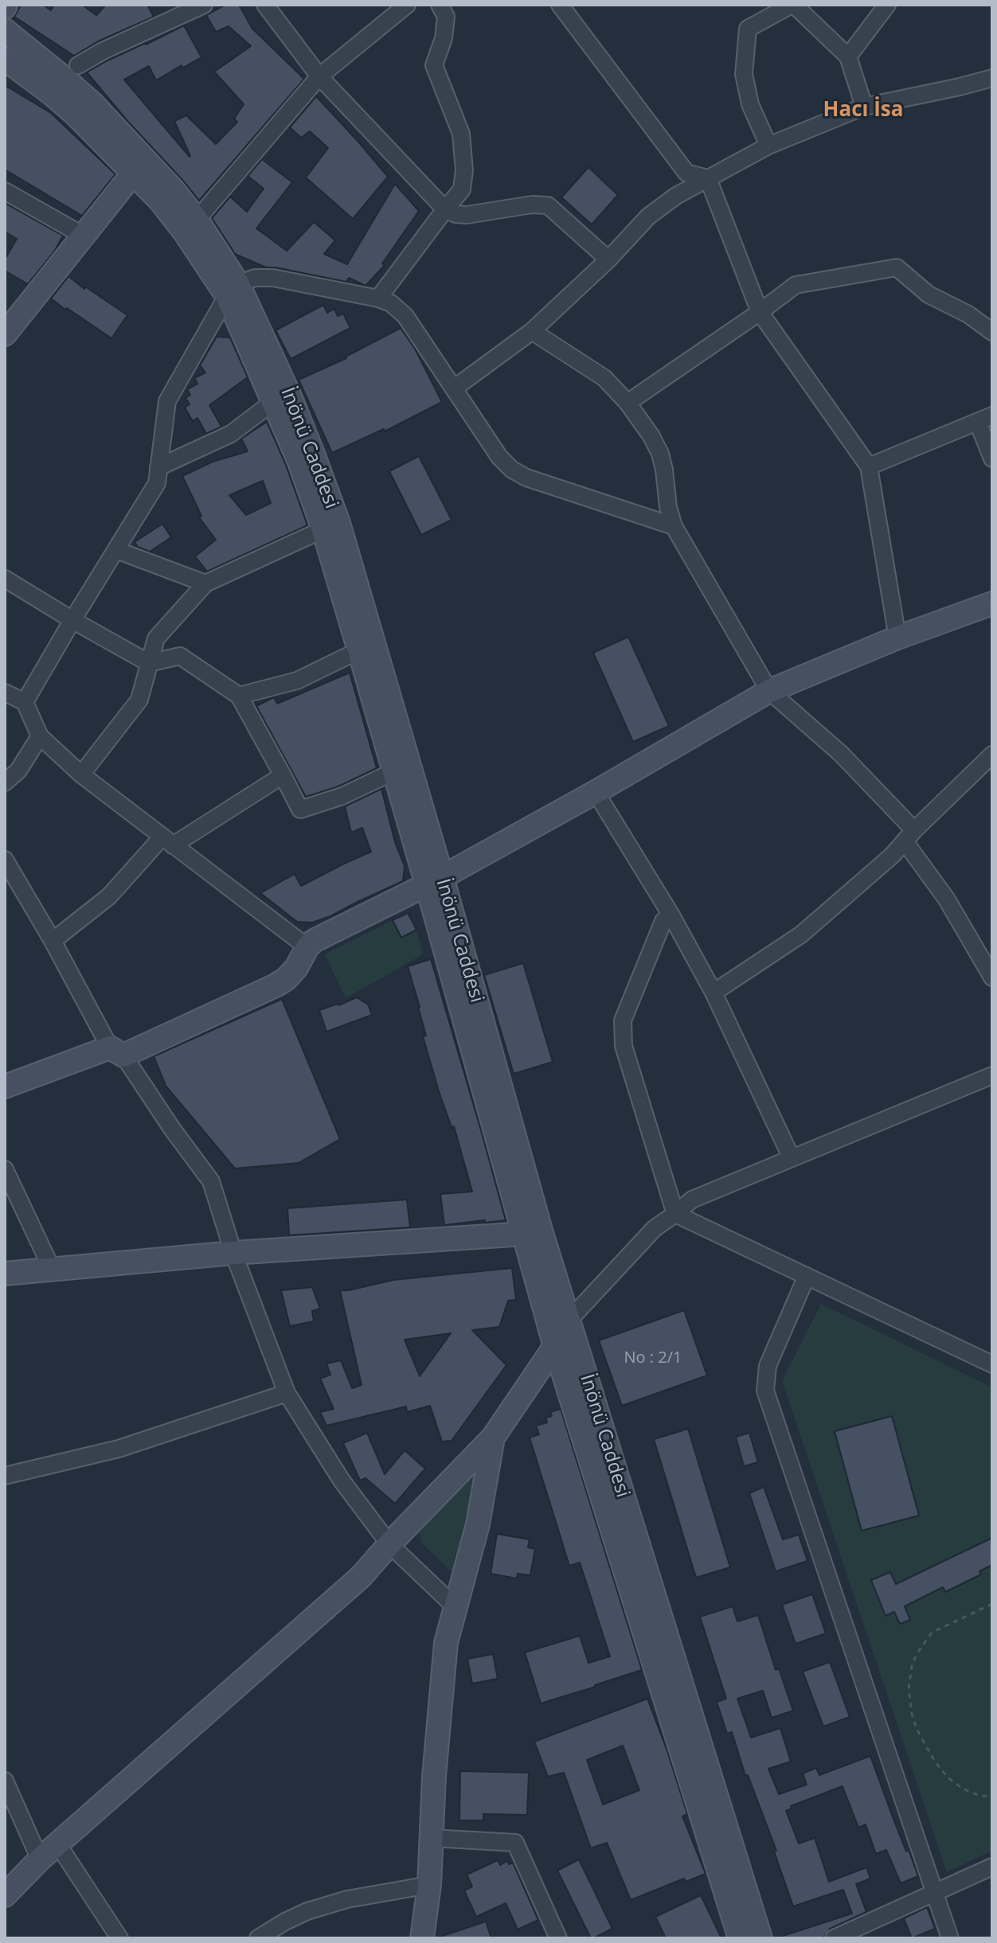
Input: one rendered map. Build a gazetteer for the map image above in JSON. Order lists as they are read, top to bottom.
{
  "streets": {
    "main road": ["İnönü Caddesi"]
  },
  "districts": ["Hacı İsa"],
  "house_numbers": ["No : 2/1"]
}
